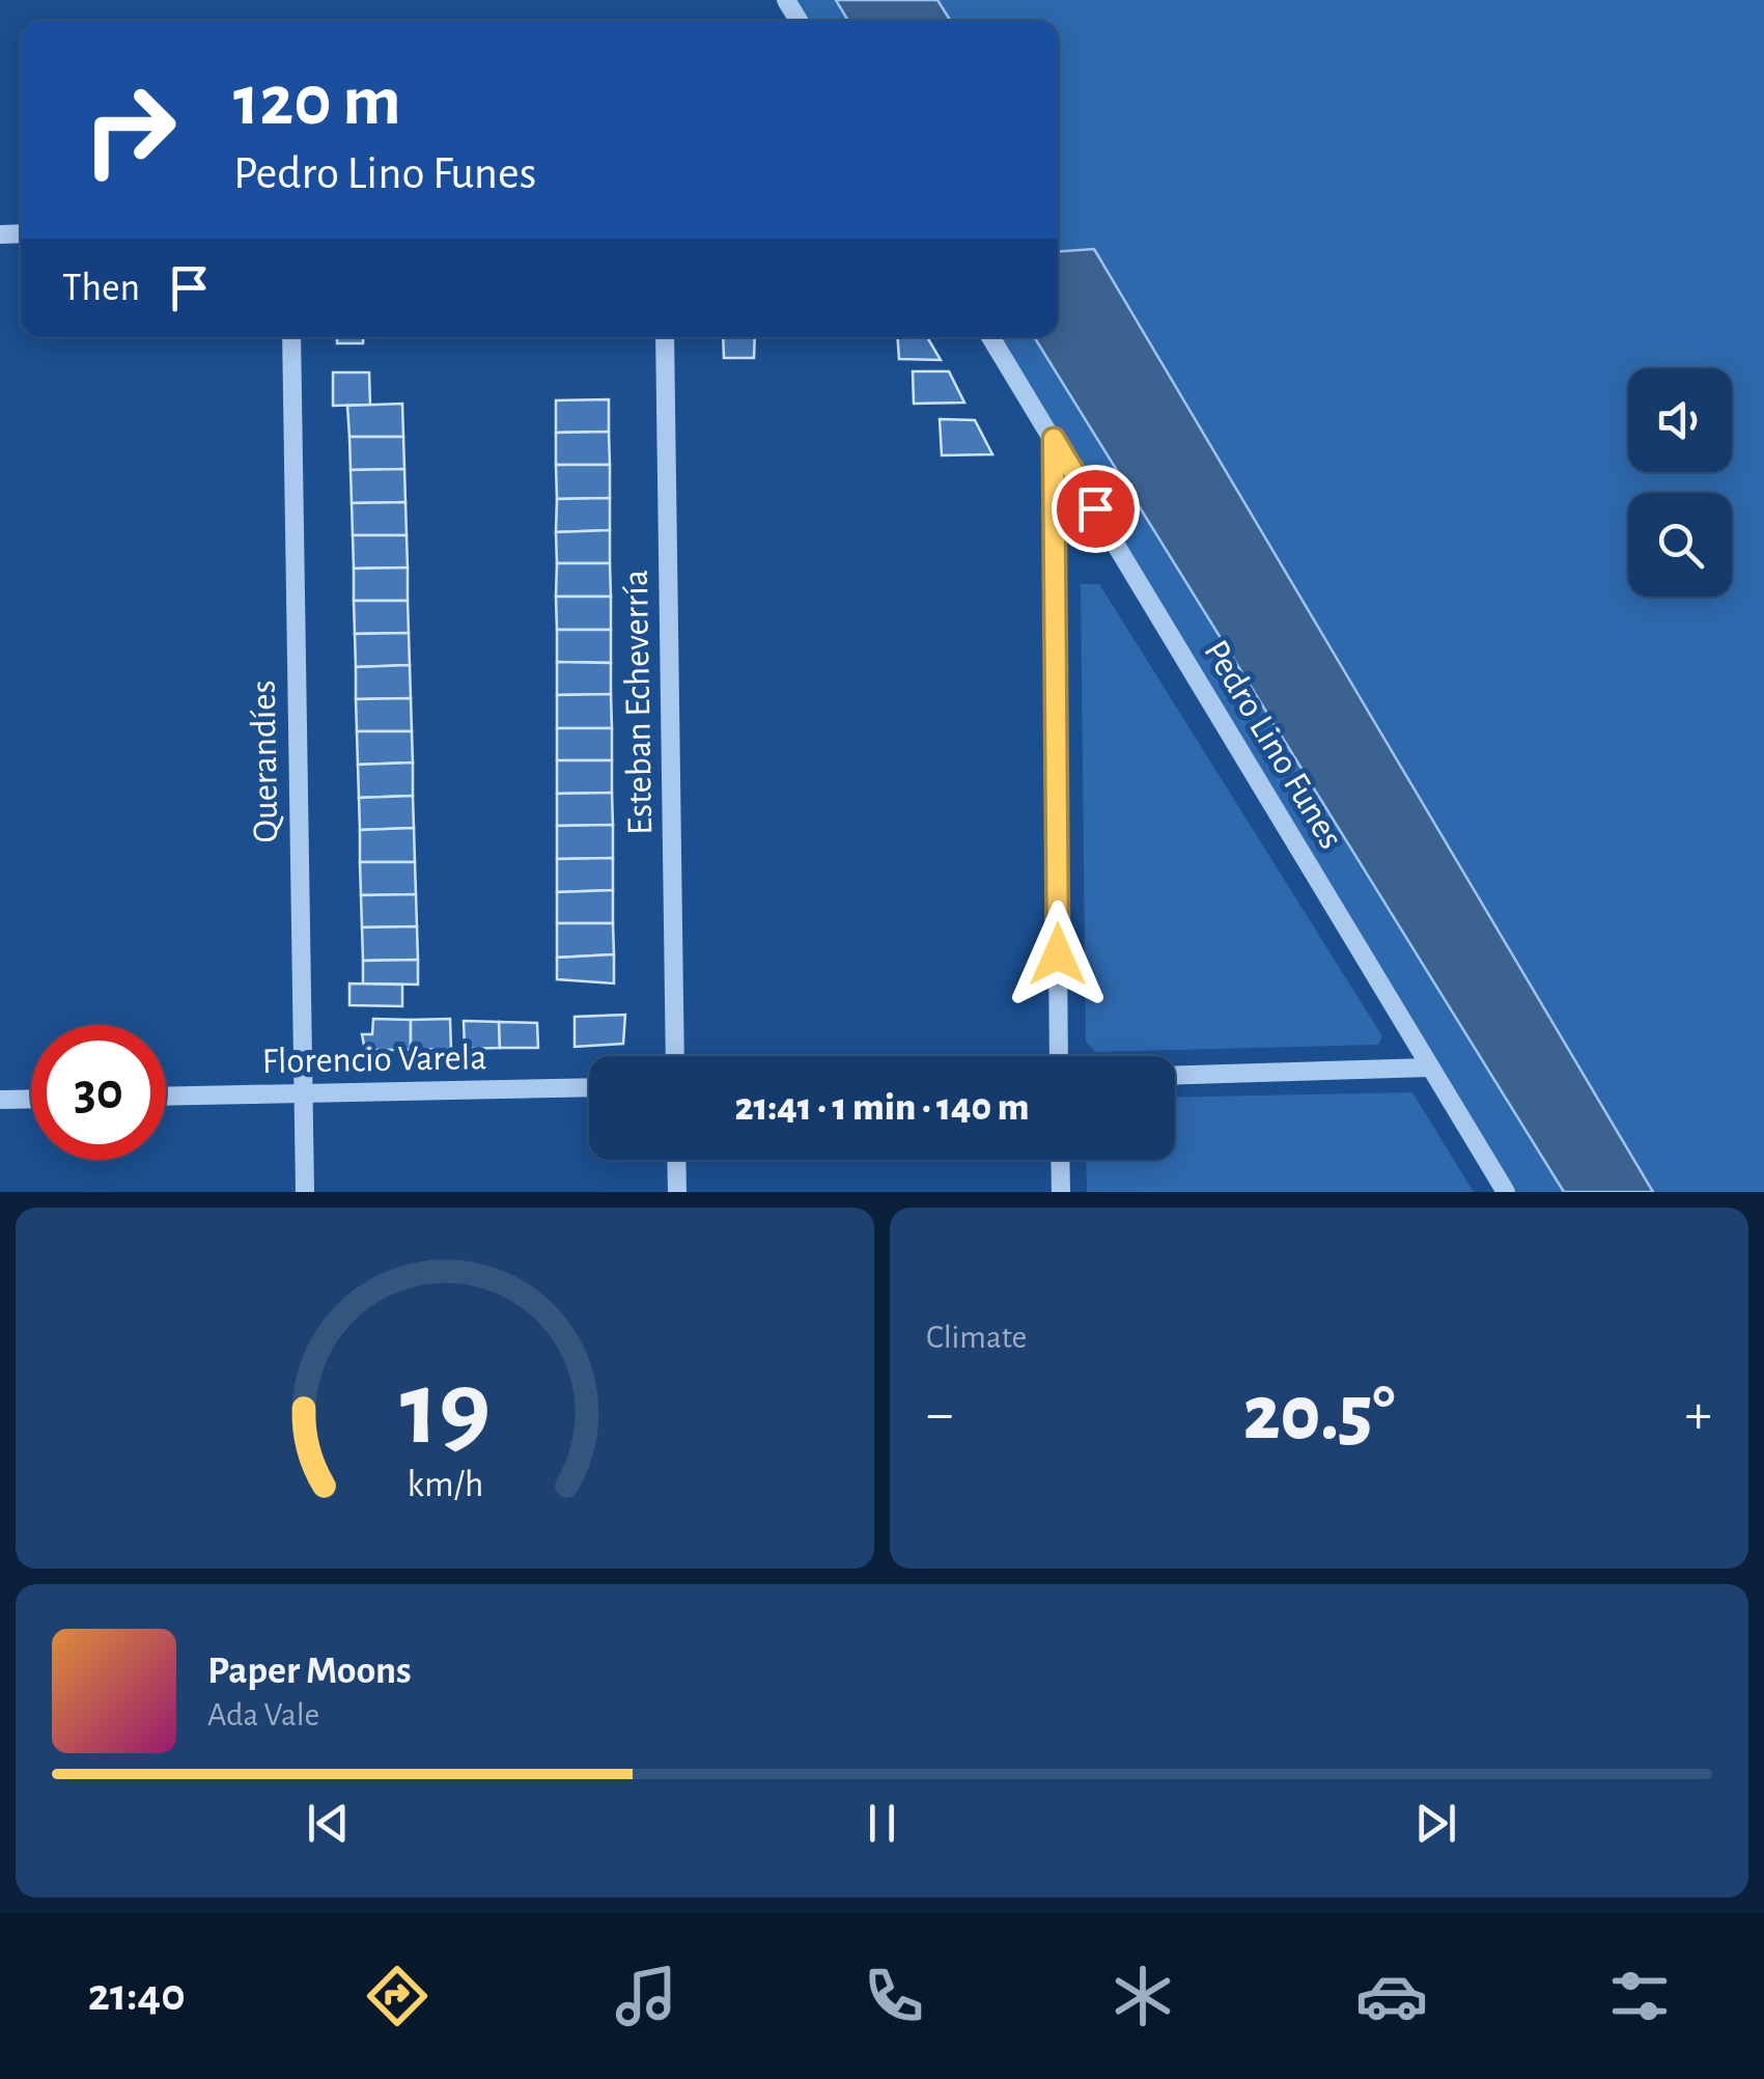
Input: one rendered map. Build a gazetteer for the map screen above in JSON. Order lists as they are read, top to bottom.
{
  "streets": {
    "street": [
      "Esteban Echeverría",
      "Pedro Lino Funes",
      "Querandíes",
      "Florencio Varela"
    ]
  },
  "crossings": [
    ["Querandíes", "Florencio Varela"]
  ],
  "page": {
    "turn": ["120 m", "Pedro Lino Funes"],
    "then": "Then",
    "limit": "30",
    "trip": "21:41 · 1 min · 140 m",
    "tile": "Climate",
    "heat": ["−", "20.5°", "+"],
    "song": ["Paper Moons", "Ada Vale"],
    "tabs": "21:40",
    "gauge": ["19", "km/h"]
  }
}
